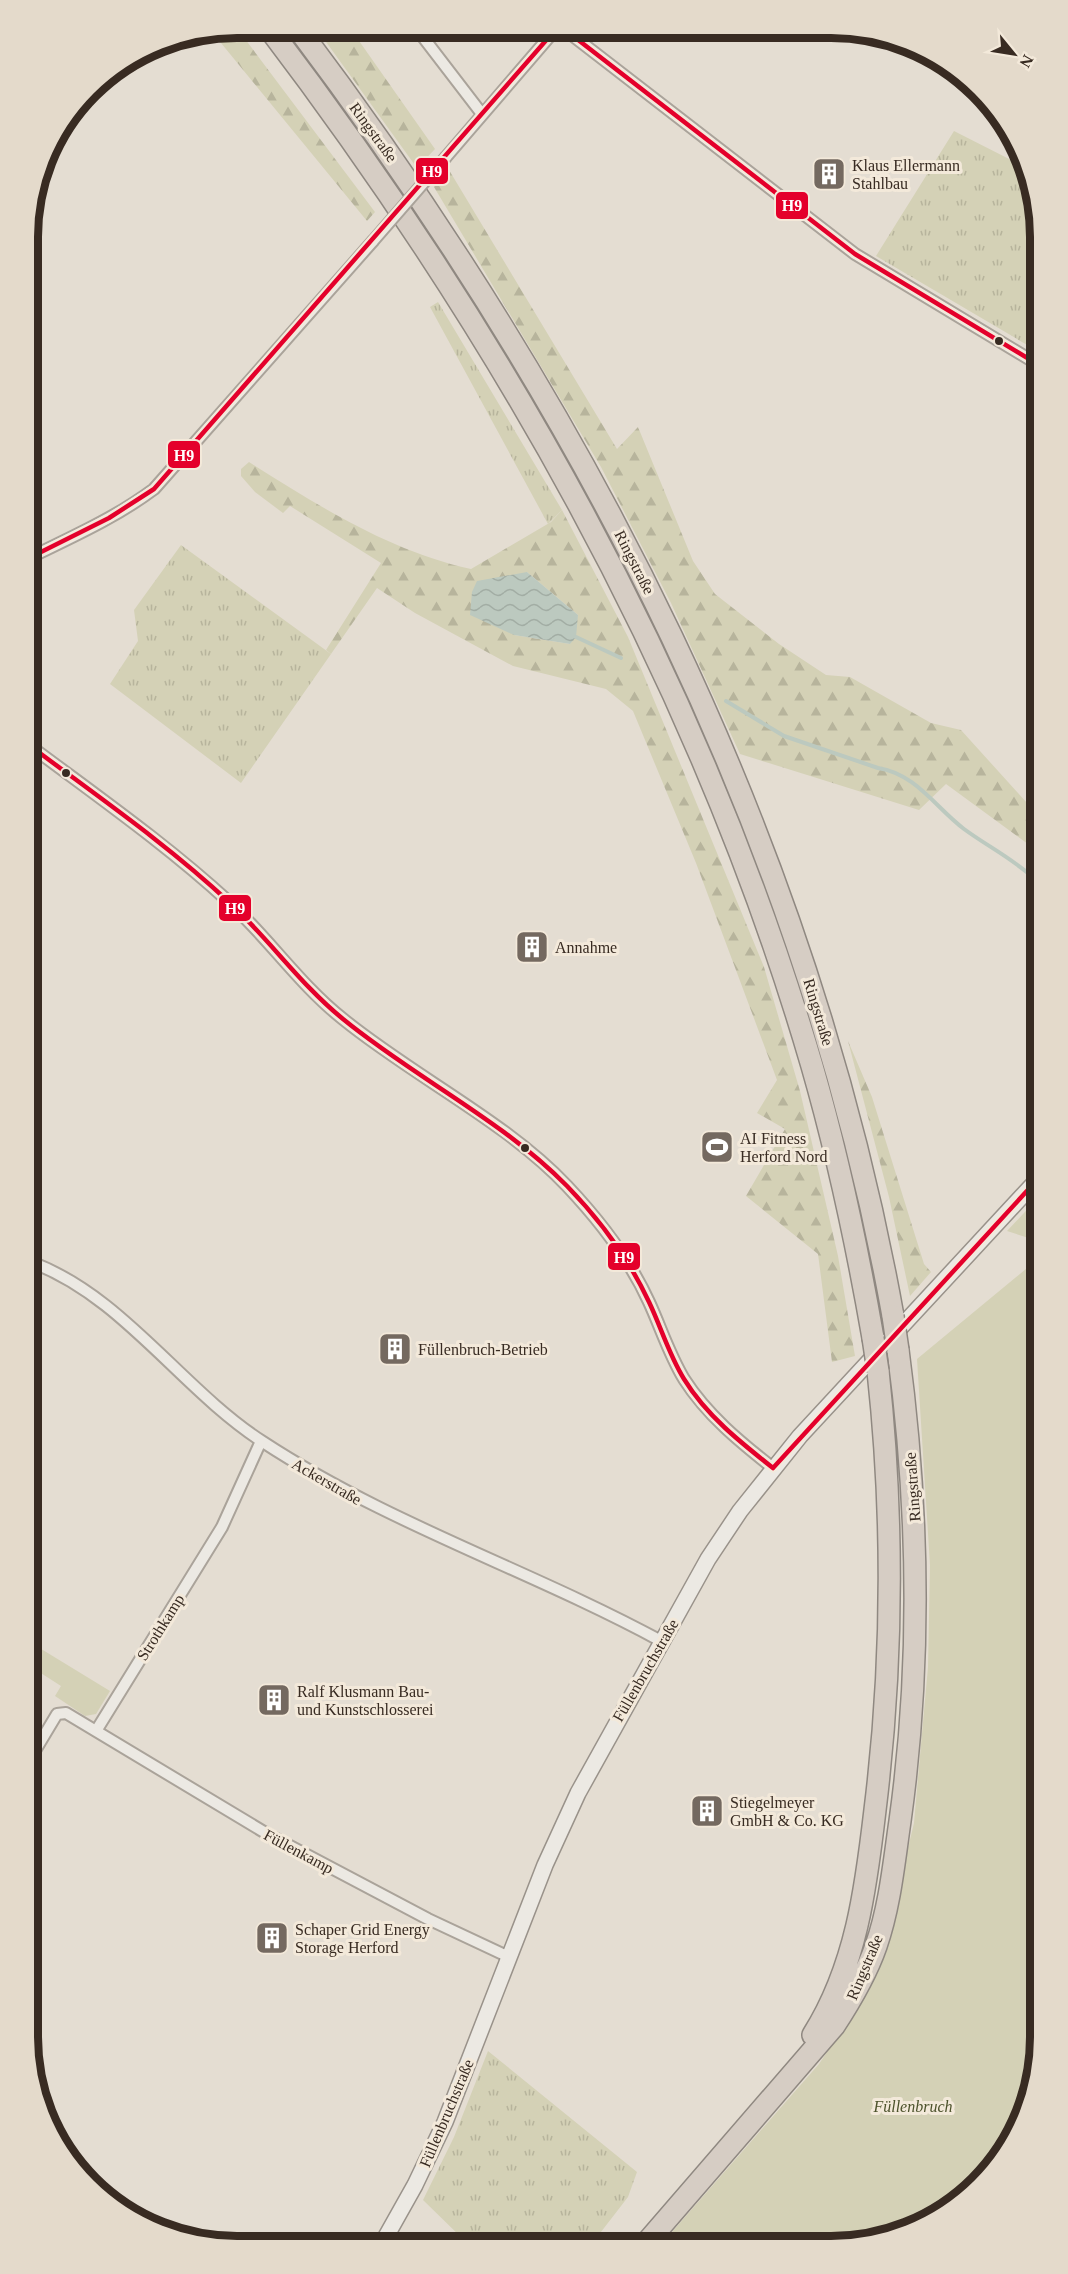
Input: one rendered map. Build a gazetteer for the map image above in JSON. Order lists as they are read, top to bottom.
{
  "streets": {
    "highway": ["Ringstraße"],
    "street": [
      "Ackerstraße",
      "Strothkamp",
      "Füllenbruchstraße",
      "Füllenkamp"
    ]
  },
  "crossings": [
    ["Ackerstraße", "Strothkamp"],
    ["Ackerstraße", "Füllenbruchstraße"],
    ["Strothkamp", "Füllenkamp"],
    ["Füllenbruchstraße", "Füllenkamp"]
  ],
  "parks": ["Füllenbruch"],
  "places": {
    "building": [
      "Klaus Ellermann Stahlbau",
      "Annahme",
      "Füllenbruch-Betrieb",
      "Ralf Klusmann Bau- und Kunstschlosserei",
      "Stiegelmeyer GmbH & Co. KG",
      "Schaper Grid Energy Storage Herford"
    ],
    "sports": ["AI Fitness Herford Nord"]
  },
  "lines": ["transit line H9"],
  "north": "bottom right"
}
